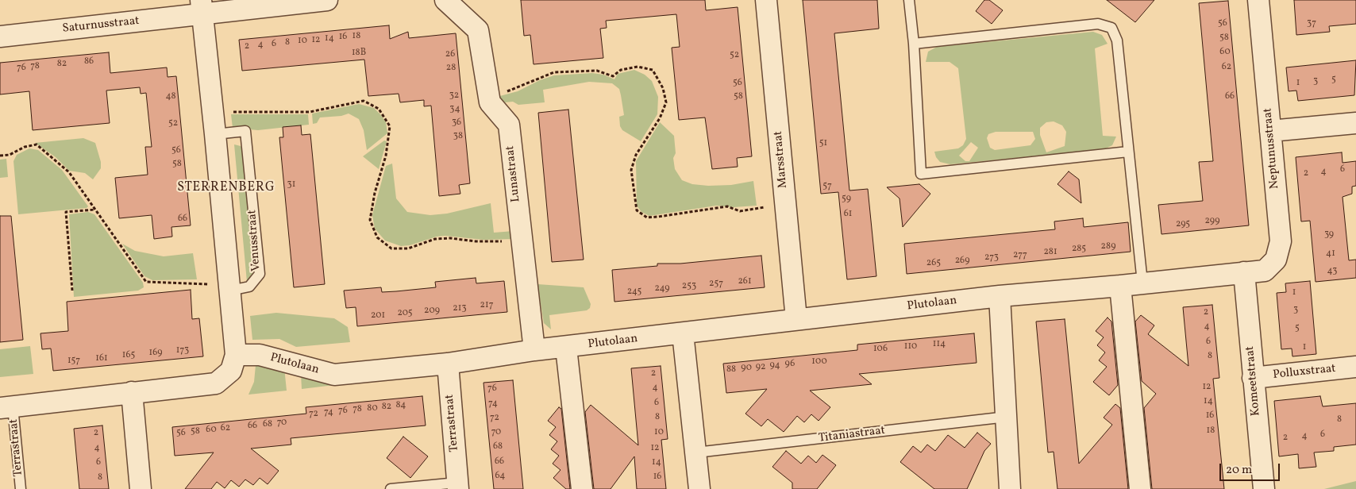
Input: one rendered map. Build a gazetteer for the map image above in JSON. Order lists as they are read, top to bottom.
{
  "streets": {
    "street": [
      "Saturnusstraat",
      "Neptunusstraat",
      "Marsstraat",
      "Lunastraat",
      "Plutolaan",
      "Polluxstraat",
      "Komeetstraat",
      "Terrastraat"
    ],
    "lane": ["Venusstraat", "Titaniastraat"]
  },
  "crossings": [
    ["Neptunusstraat", "Plutolaan"],
    ["Neptunusstraat", "Komeetstraat"],
    ["Marsstraat", "Plutolaan"],
    ["Lunastraat", "Plutolaan"],
    ["Plutolaan", "Komeetstraat"],
    ["Plutolaan", "Terrastraat"],
    ["Polluxstraat", "Komeetstraat"]
  ],
  "districts": ["STERRENBERG"],
  "house_numbers": [
    "56",
    "37",
    "18",
    "16",
    "58",
    "14",
    "12",
    "10",
    "8",
    "6",
    "4",
    "2",
    "60",
    "18B",
    "26",
    "52",
    "86",
    "82",
    "78",
    "62",
    "76",
    "28",
    "5",
    "3",
    "56",
    "1",
    "32",
    "48",
    "58",
    "66",
    "34",
    "36",
    "52",
    "38",
    "51",
    "56",
    "58",
    "6",
    "4",
    "2",
    "31",
    "57",
    "59",
    "61",
    "66",
    "299",
    "295",
    "39",
    "289",
    "285",
    "281",
    "41",
    "277",
    "273",
    "269",
    "265",
    "43",
    "261",
    "257",
    "253",
    "249",
    "245",
    "1",
    "217",
    "213",
    "3",
    "209",
    "2",
    "205",
    "201",
    "4",
    "5",
    "6",
    "114",
    "110",
    "1",
    "106",
    "173",
    "169",
    "165",
    "8",
    "161",
    "157",
    "100",
    "96",
    "94",
    "92",
    "90",
    "88",
    "2",
    "12",
    "4",
    "76",
    "14",
    "6",
    "74",
    "84",
    "82",
    "80",
    "78",
    "76",
    "74",
    "72",
    "16",
    "8",
    "72",
    "8",
    "70",
    "68",
    "66",
    "62",
    "60",
    "18",
    "58",
    "70",
    "10",
    "2",
    "56",
    "6",
    "4",
    "2",
    "68",
    "4",
    "12",
    "66",
    "6",
    "14",
    "64",
    "16",
    "8"
  ],
  "scale_bar": "20 m"
}
